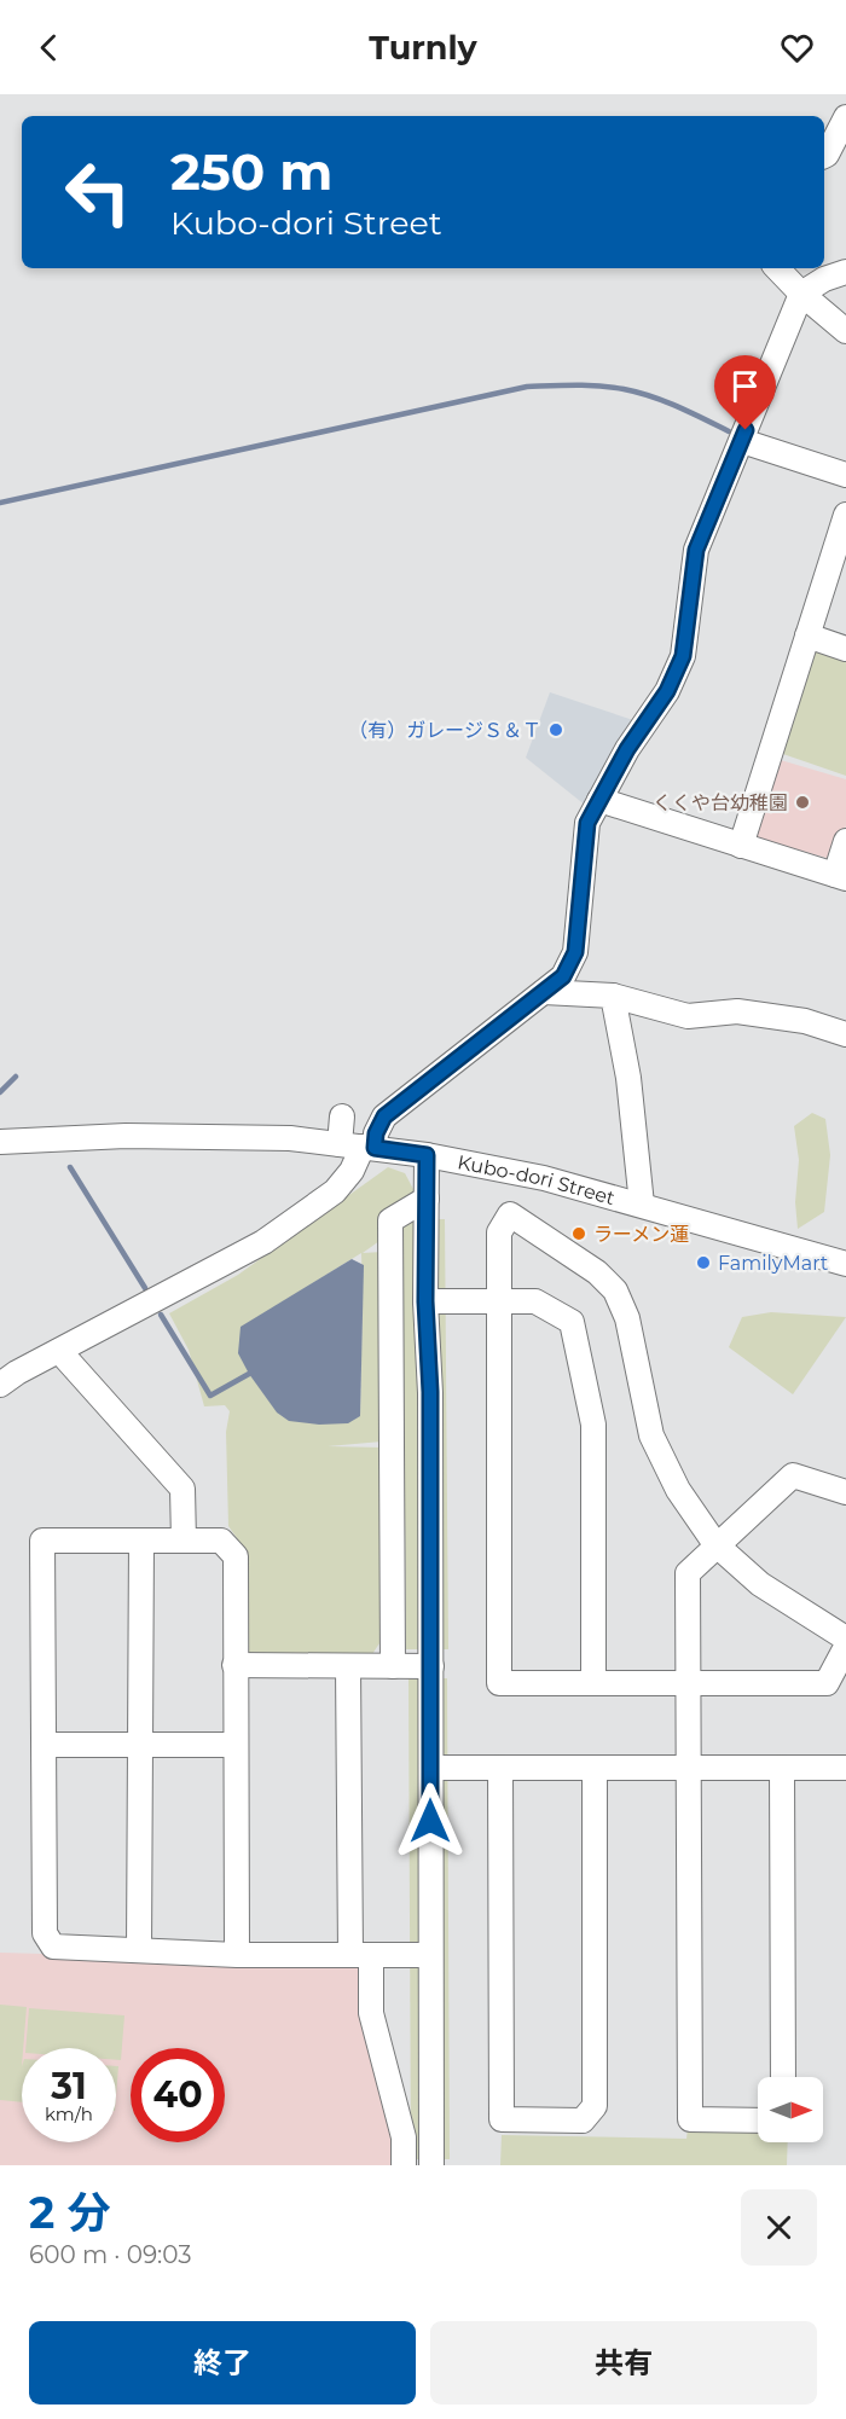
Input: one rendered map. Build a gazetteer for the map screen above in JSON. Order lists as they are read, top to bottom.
{
  "streets": {
    "street": ["Kubo-dori Street"]
  },
  "places": [
    "（有）ガレージＳ＆Ｔ",
    "くくや台幼稚園",
    "ラーメン蓮",
    "FamilyMart"
  ],
  "north": "right",
  "page": {
    "header": "Turnly",
    "turn": ["250 m", "Kubo-dori Street"],
    "speed": "31 km/h",
    "limit": "40",
    "heading": ["2 分", "600 m · 09:03"],
    "buttons": ["終了", "共有"]
  }
}
